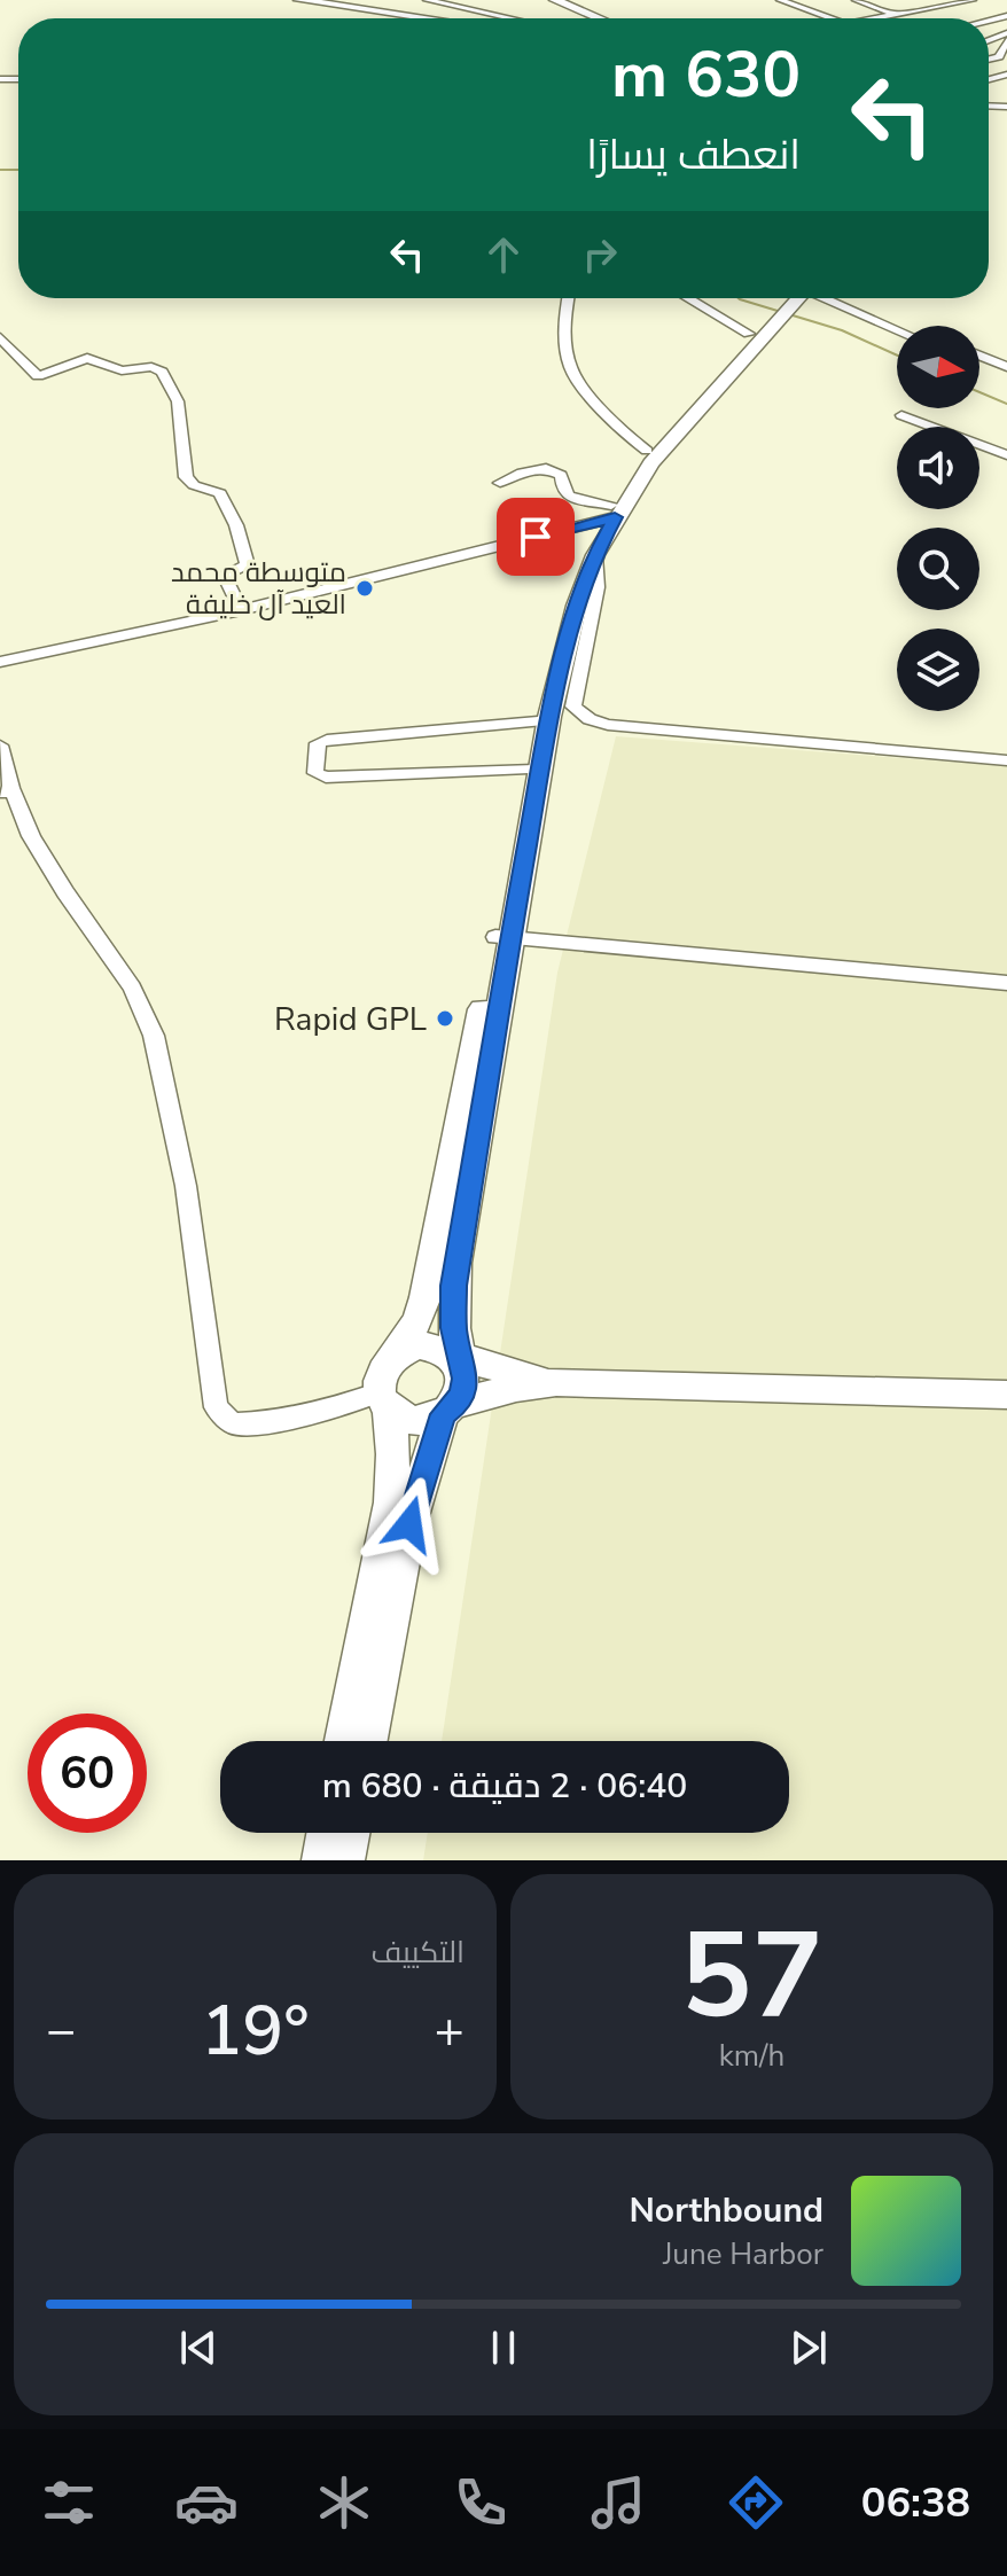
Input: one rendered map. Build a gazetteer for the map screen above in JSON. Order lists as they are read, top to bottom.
{
  "places": ["متوسطة محمد العيد آل خليفة", "Rapid GPL"],
  "north": "right",
  "page": {
    "turn": ["630 m", "انعطف يسارًا"],
    "limit": "60",
    "trip": "06:40 · 2 دقيقة · 680 m",
    "tile": [
      ["57", "km/h"],
      "التكييف"
    ],
    "heat": ["−", "19°", "+"],
    "song": ["Northbound", "June Harbor"],
    "tabs": "06:38"
  }
}
